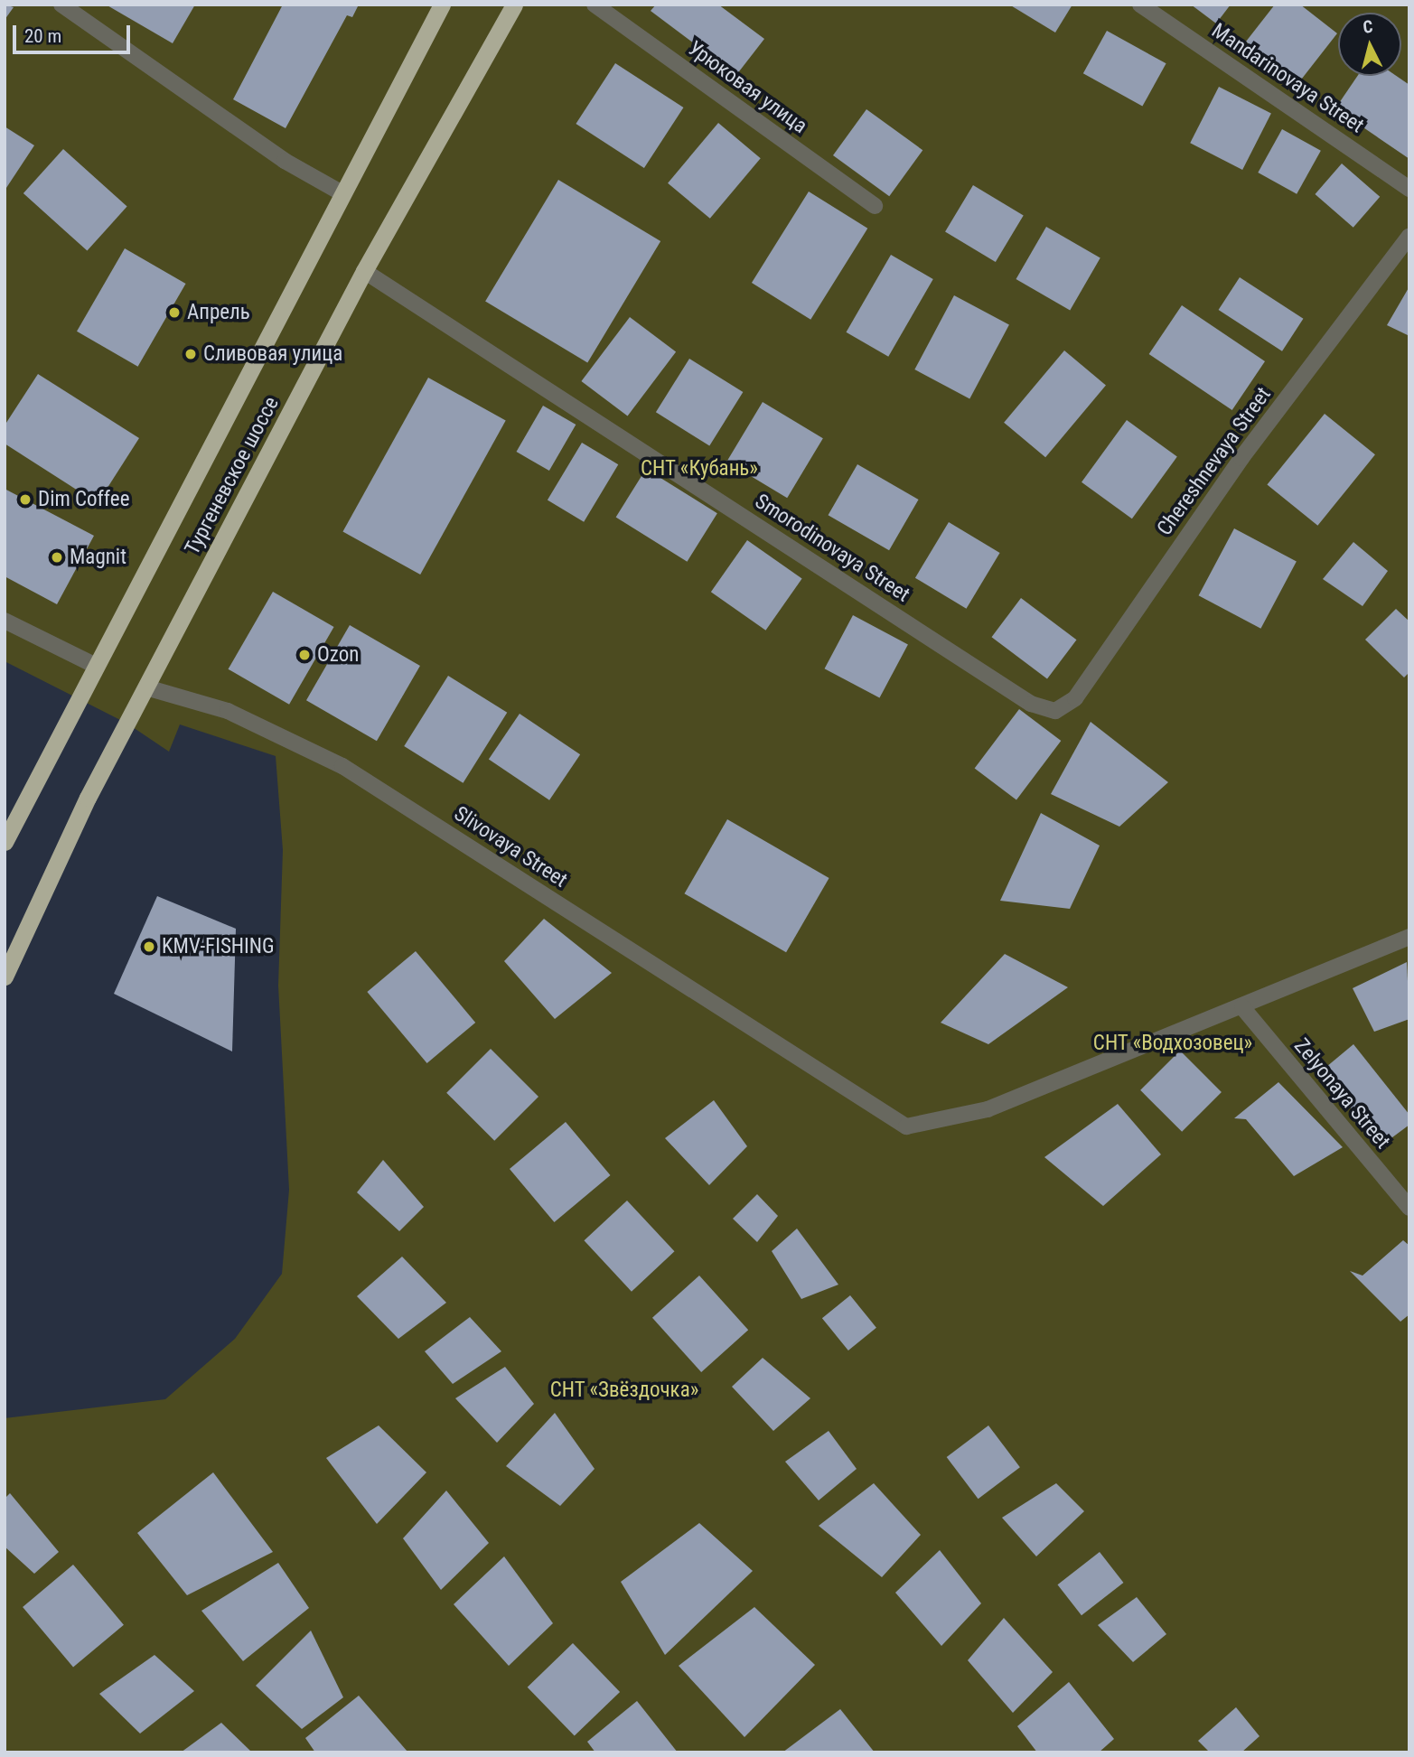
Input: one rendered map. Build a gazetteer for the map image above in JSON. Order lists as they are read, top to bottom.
{
  "streets": {
    "highway": ["Тургеневское шоссе"],
    "street": [
      "Mandarinovaya Street",
      "Урюковая улица",
      "Chereshnevaya Street",
      "Smorodinovaya Street",
      "Slivovaya Street",
      "Zelyonaya Street"
    ]
  },
  "crossings": [
    ["Chereshnevaya Street", "Smorodinovaya Street"],
    ["Тургеневское шоссе", "Smorodinovaya Street"],
    ["Тургеневское шоссе", "Slivovaya Street"],
    ["Slivovaya Street", "Zelyonaya Street"]
  ],
  "parks": ["СНТ «Кубань»", "СНТ «Водхозовец»", "СНТ «Звёздочка»"],
  "places": [
    "Апрель",
    "Сливовая улица",
    "Dim Coffee",
    "Magnit",
    "Ozon",
    "KMV-FISHING"
  ],
  "scale_bar": "20 m",
  "north": "top"
}
